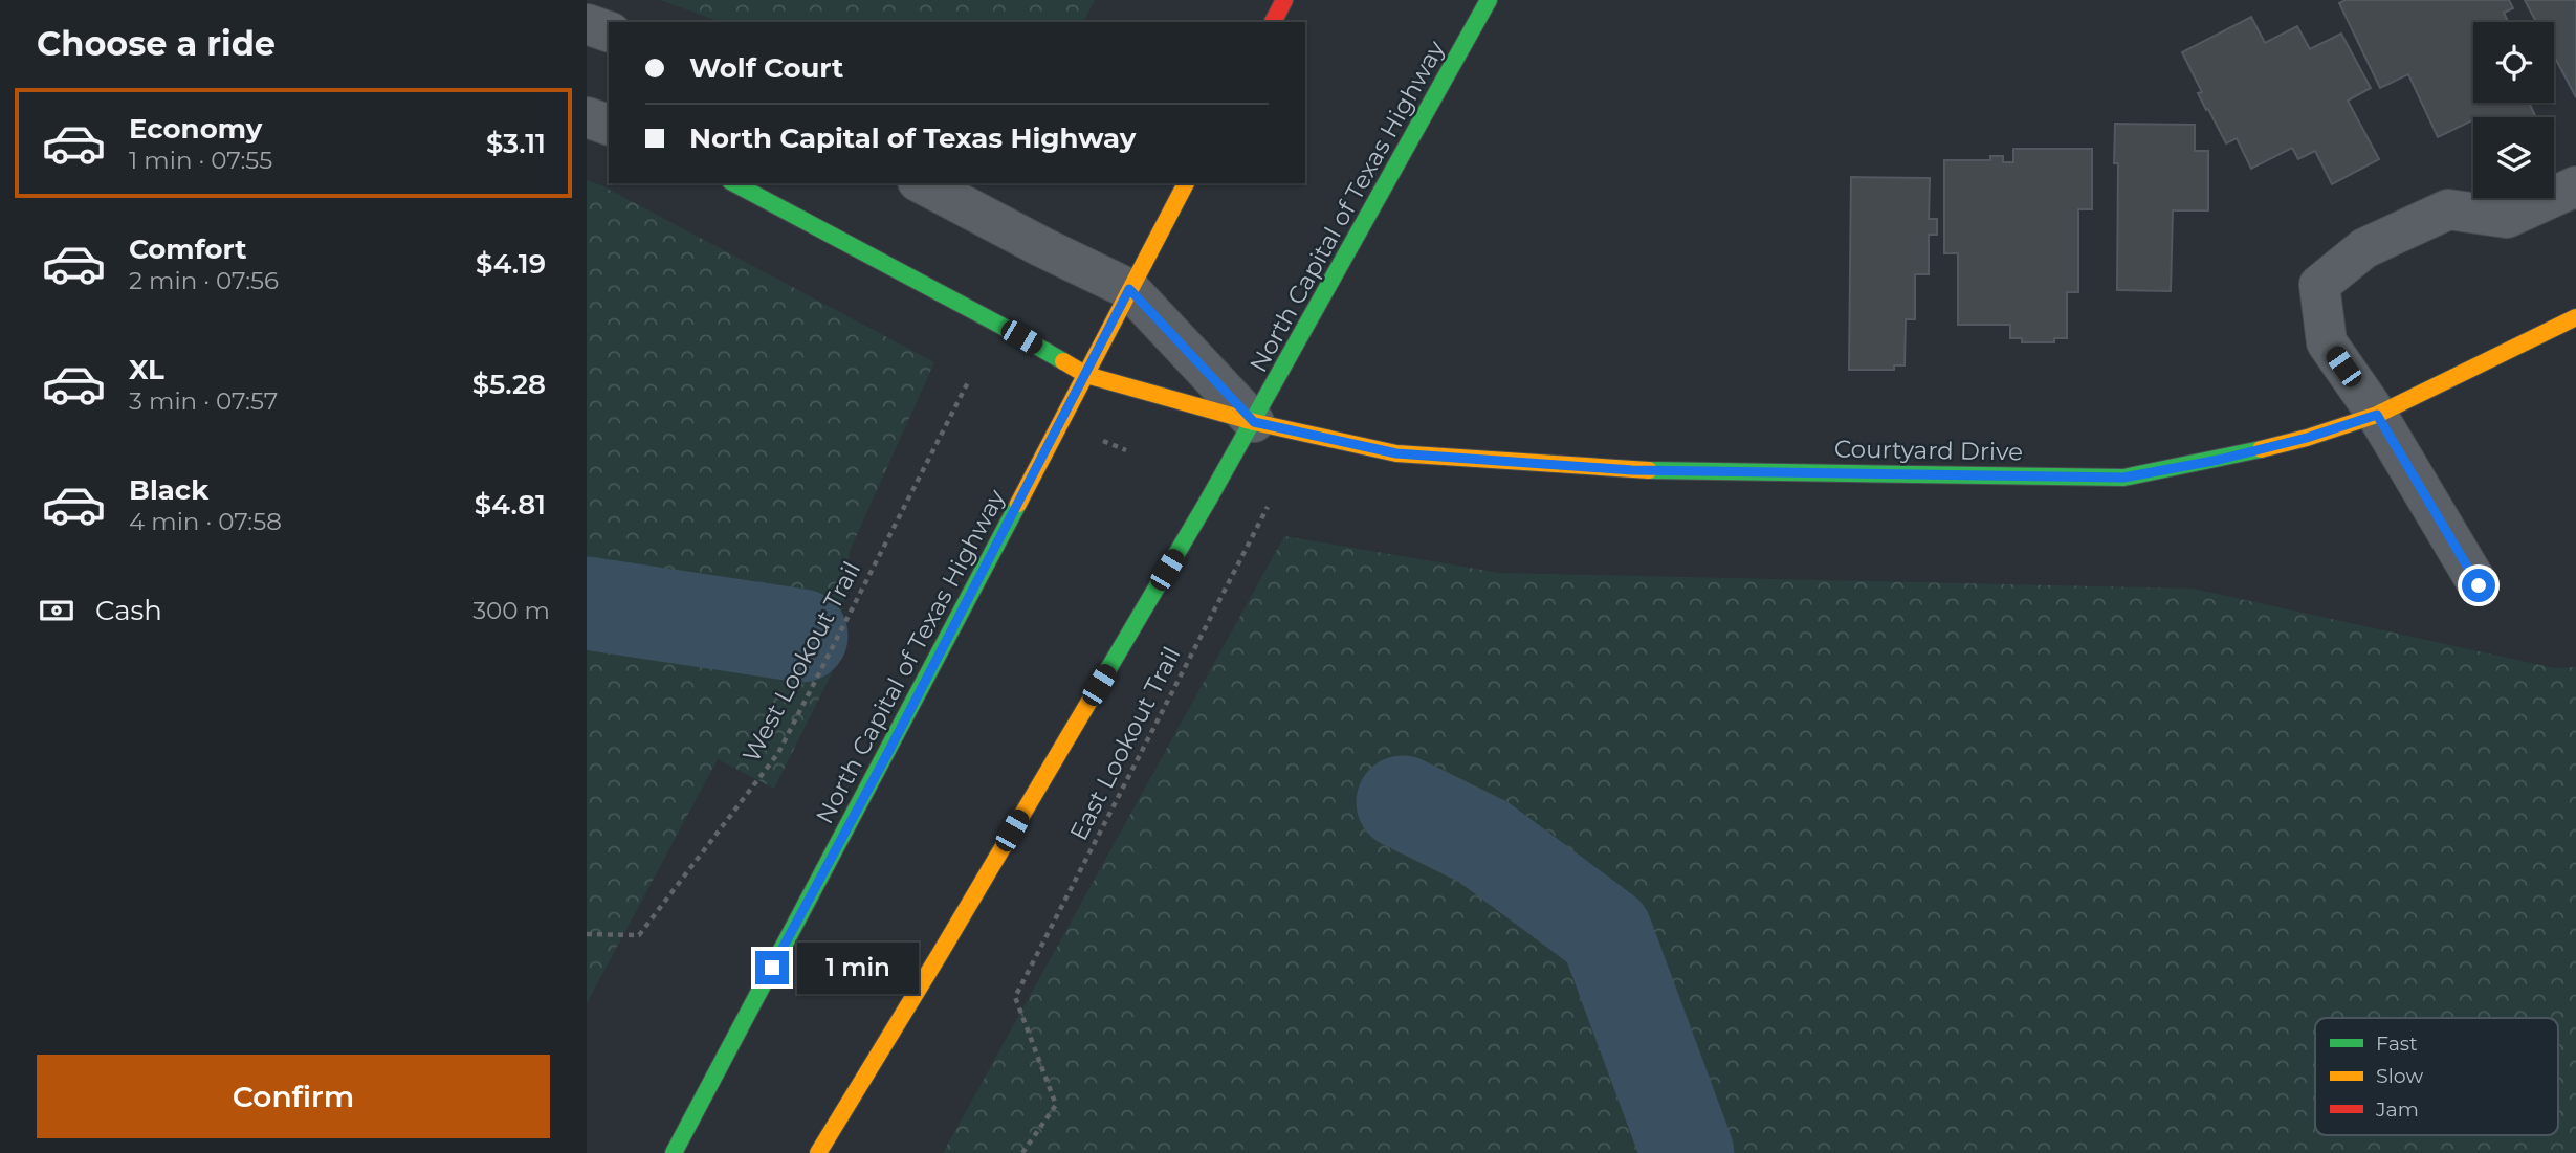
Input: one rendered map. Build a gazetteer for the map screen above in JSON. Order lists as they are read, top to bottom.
{
  "streets": {
    "main road": ["North Capital of Texas Highway", "Courtyard Drive"],
    "path": ["West Lookout Trail", "East Lookout Trail"]
  },
  "crossings": [
    ["North Capital of Texas Highway", "Courtyard Drive"]
  ],
  "legend": ["Fast", "Slow", "Jam"],
  "page": {
    "heading": "Choose a ride",
    "banner": ["Wolf Court", "North Capital of Texas Highway"],
    "list": [
      {
        "name": "Economy",
        "note": "1 min · 07:55",
        "value": "$3.11"
      },
      {
        "name": "Comfort",
        "note": "2 min · 07:56",
        "value": "$4.19"
      },
      {
        "name": "XL",
        "note": "3 min · 07:57",
        "value": "$5.28"
      },
      {
        "name": "Black",
        "note": "4 min · 07:58",
        "value": "$4.81"
      }
    ],
    "pay": ["Cash", "300 m"],
    "bubble": "1 min",
    "buttons": "Confirm"
  }
}
